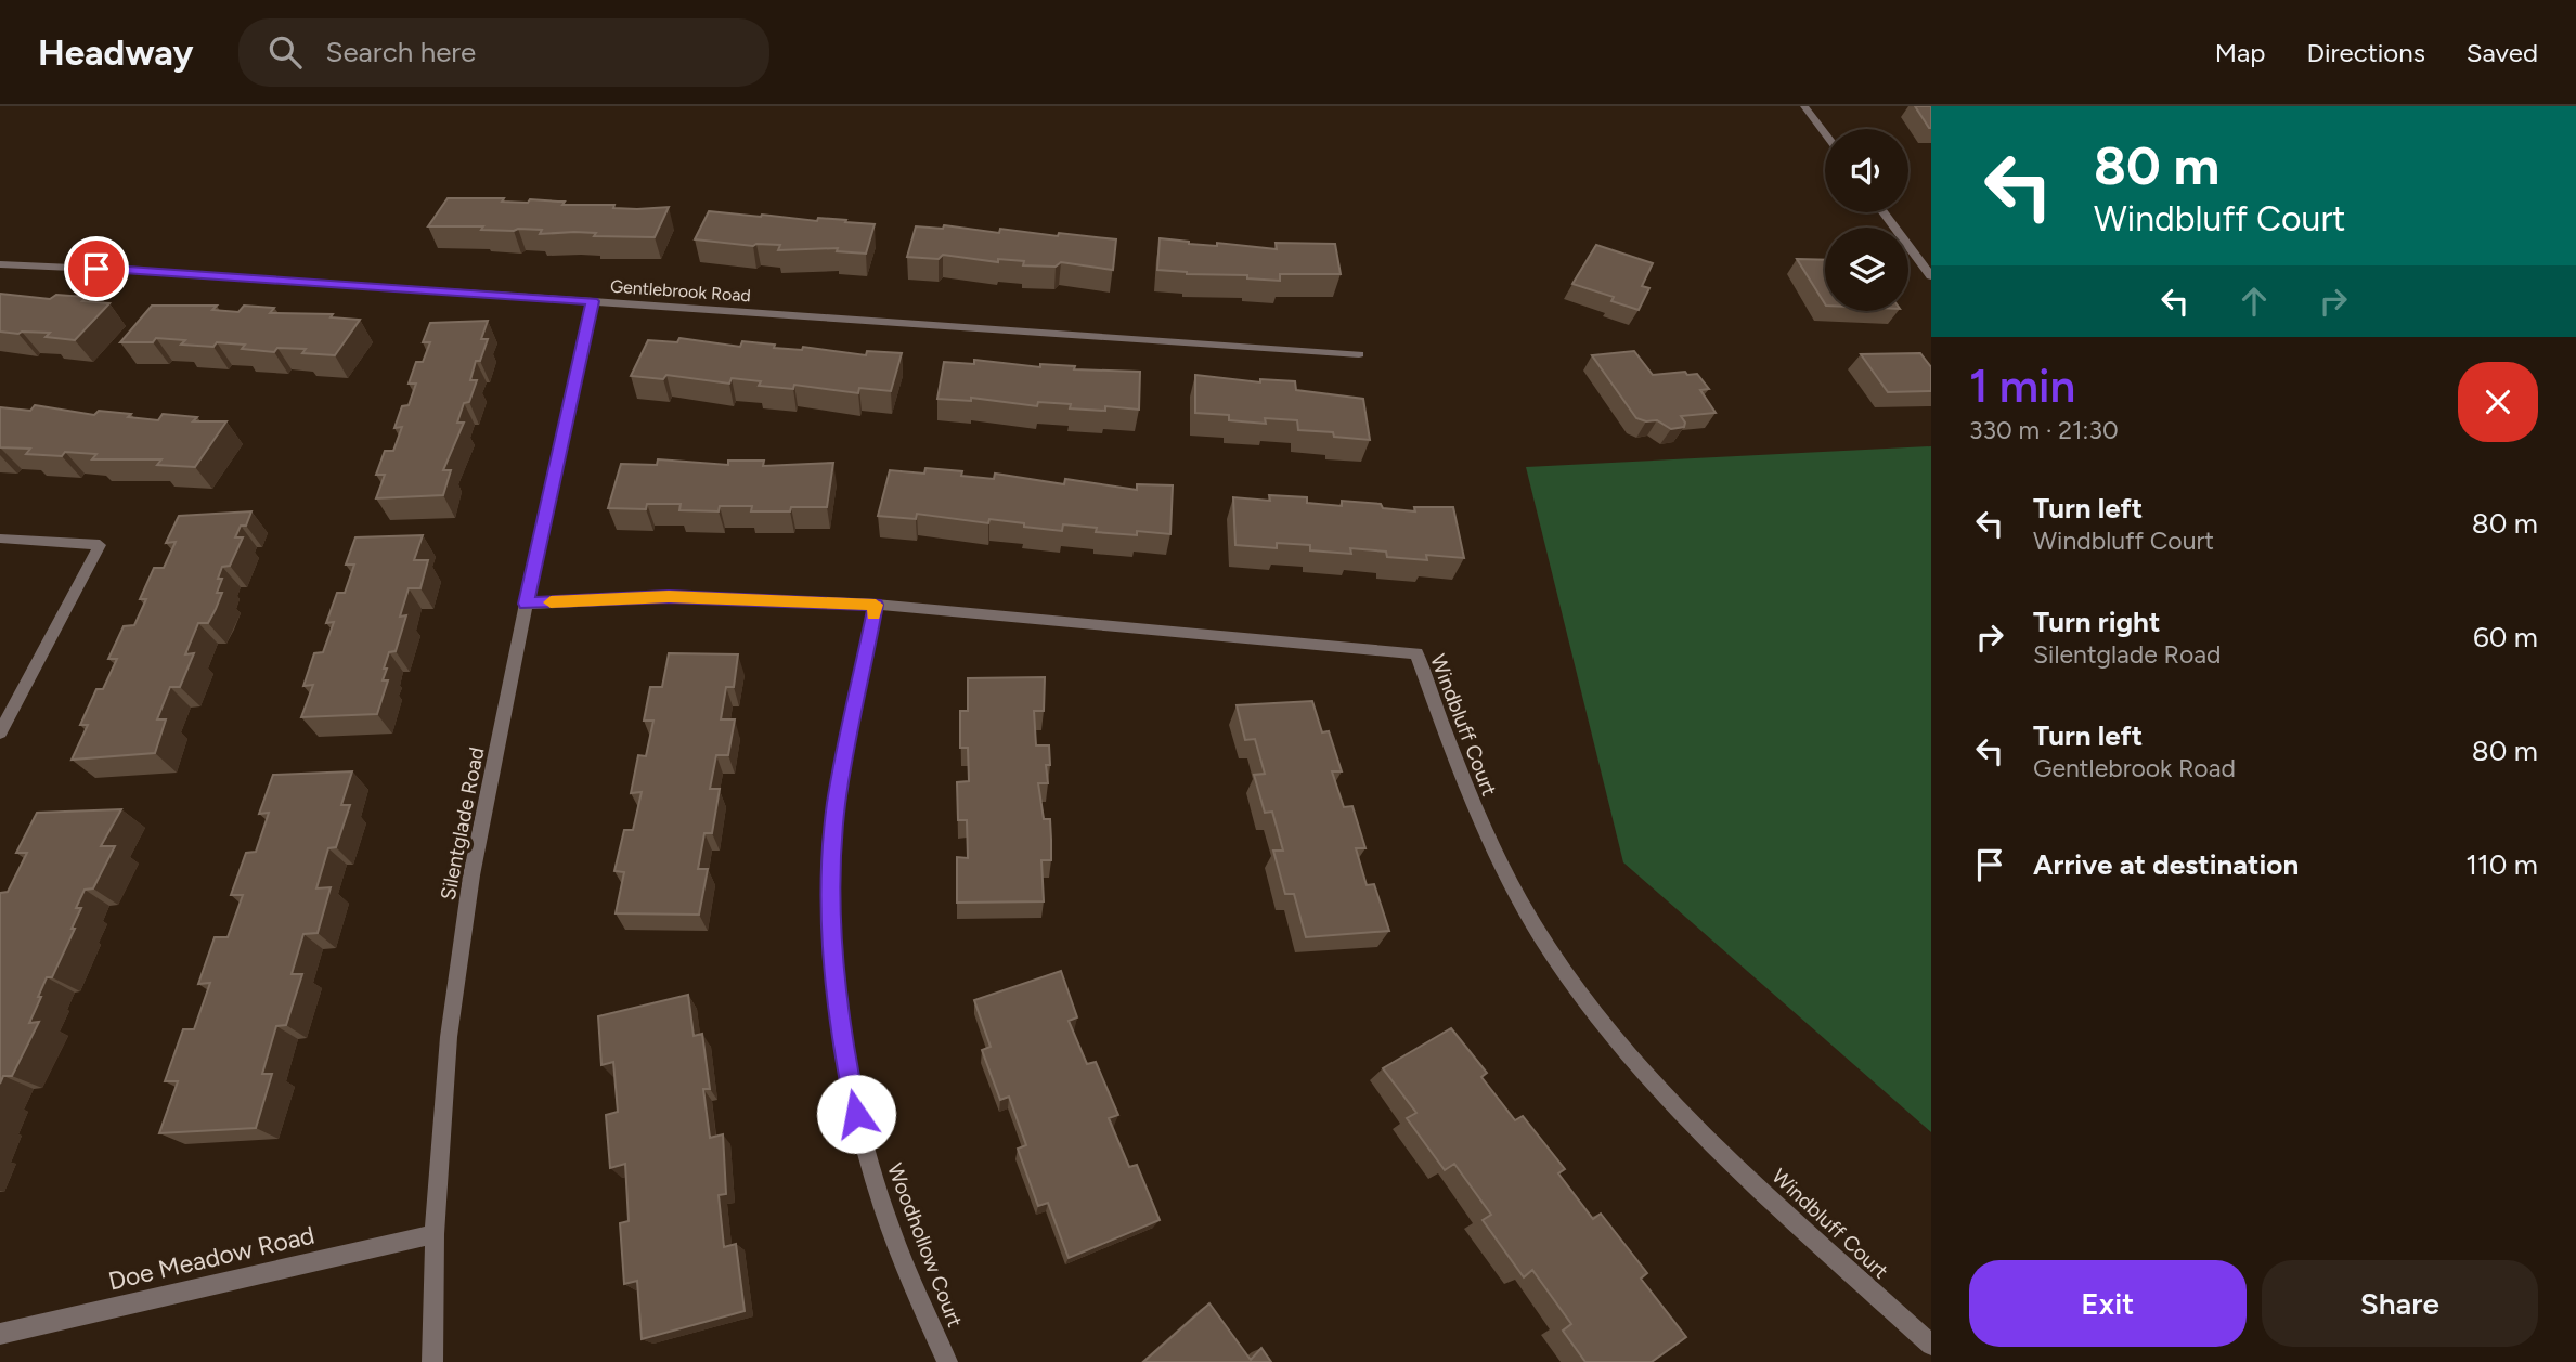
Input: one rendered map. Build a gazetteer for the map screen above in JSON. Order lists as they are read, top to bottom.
{
  "streets": {
    "street": [
      "Gentlebrook Road",
      "Windbluff Court",
      "Silentglade Road",
      "Woodhollow Court",
      "Doe Meadow Road"
    ]
  },
  "crossings": [
    ["Gentlebrook Road", "Silentglade Road"],
    ["Windbluff Court", "Silentglade Road"],
    ["Windbluff Court", "Woodhollow Court"],
    ["Silentglade Road", "Doe Meadow Road"]
  ],
  "page": {
    "header": "Headway",
    "search": "Search here",
    "nav": ["Map", "Directions", "Saved"],
    "turn": ["80 m", "Windbluff Court"],
    "heading": ["1 min", "330 m · 21:30"],
    "list": [
      {
        "name": "Turn left",
        "note": "Windbluff Court",
        "value": "80 m"
      },
      {
        "name": "Turn right",
        "note": "Silentglade Road",
        "value": "60 m"
      },
      {
        "name": "Turn left",
        "note": "Gentlebrook Road",
        "value": "80 m"
      },
      {
        "name": "Arrive at destination",
        "value": "110 m"
      }
    ],
    "buttons": ["Exit", "Share"]
  }
}
